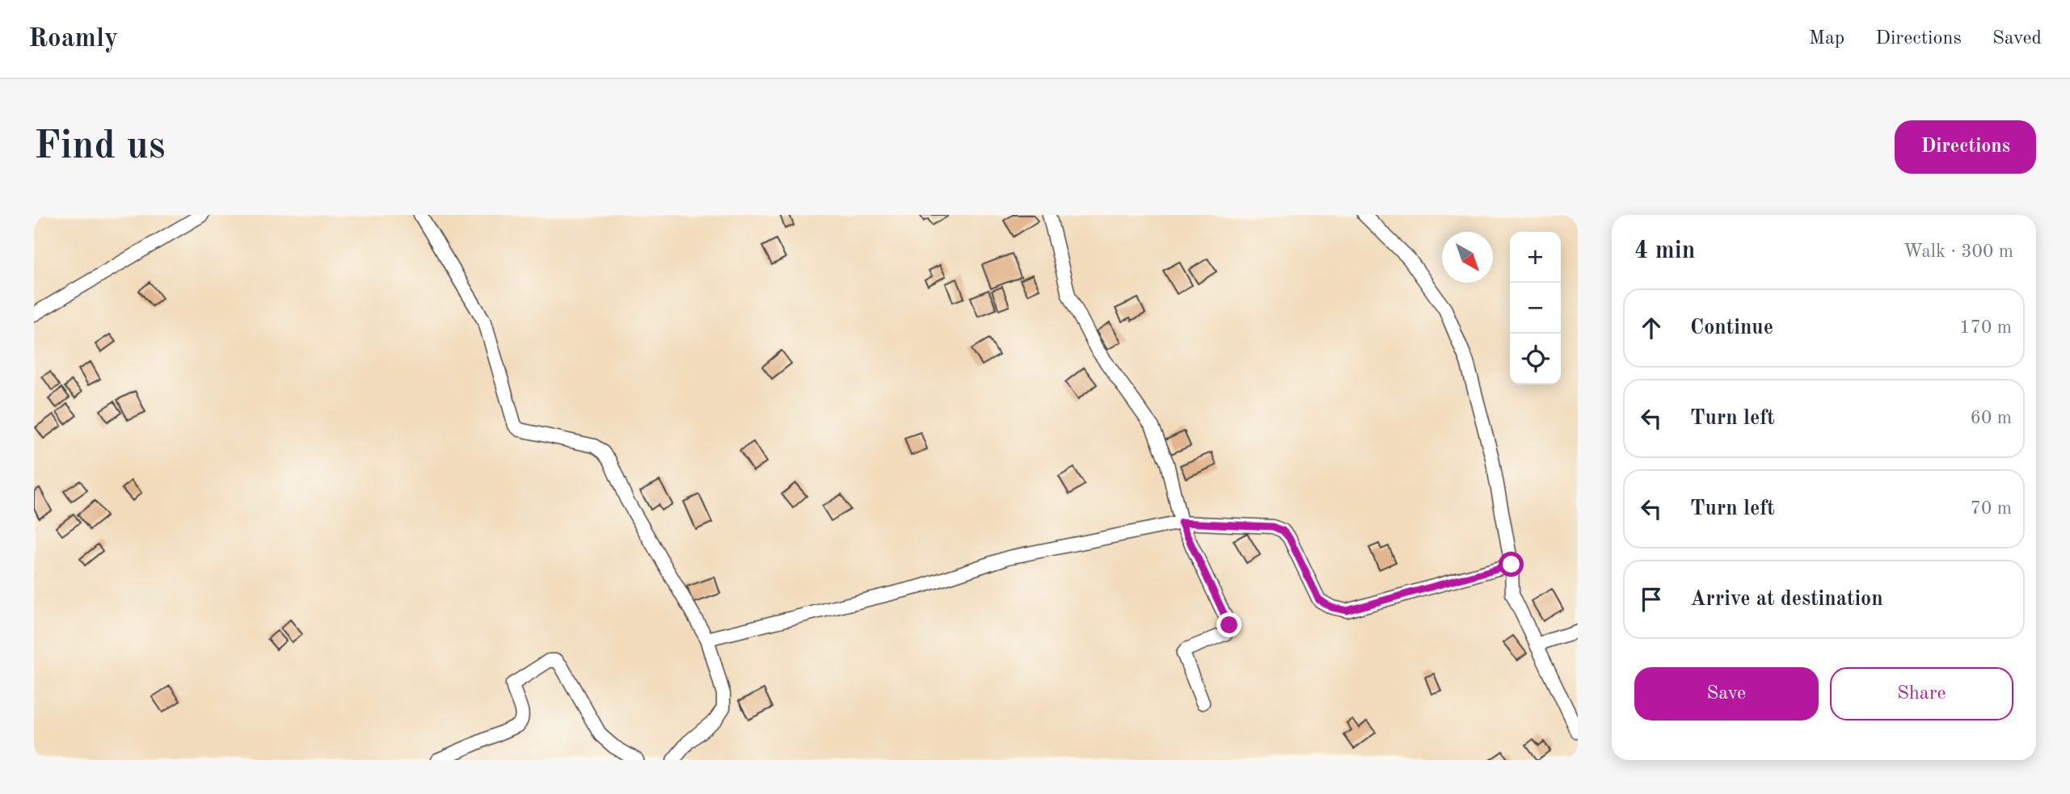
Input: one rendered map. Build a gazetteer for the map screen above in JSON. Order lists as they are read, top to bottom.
{
  "north": "bottom right",
  "page": {
    "header": "Roamly",
    "nav": ["Map", "Directions", "Saved"],
    "buttons": [
      "Directions",
      ["Save", "Share"]
    ],
    "title": "Find us",
    "heading": ["4 min", "Walk · 300 m"],
    "map_buttons": ["+", "−"],
    "list": [
      ["Continue", "170 m"],
      ["Turn left", "60 m"],
      ["Turn left", "70 m"],
      "Arrive at destination"
    ]
  }
}
